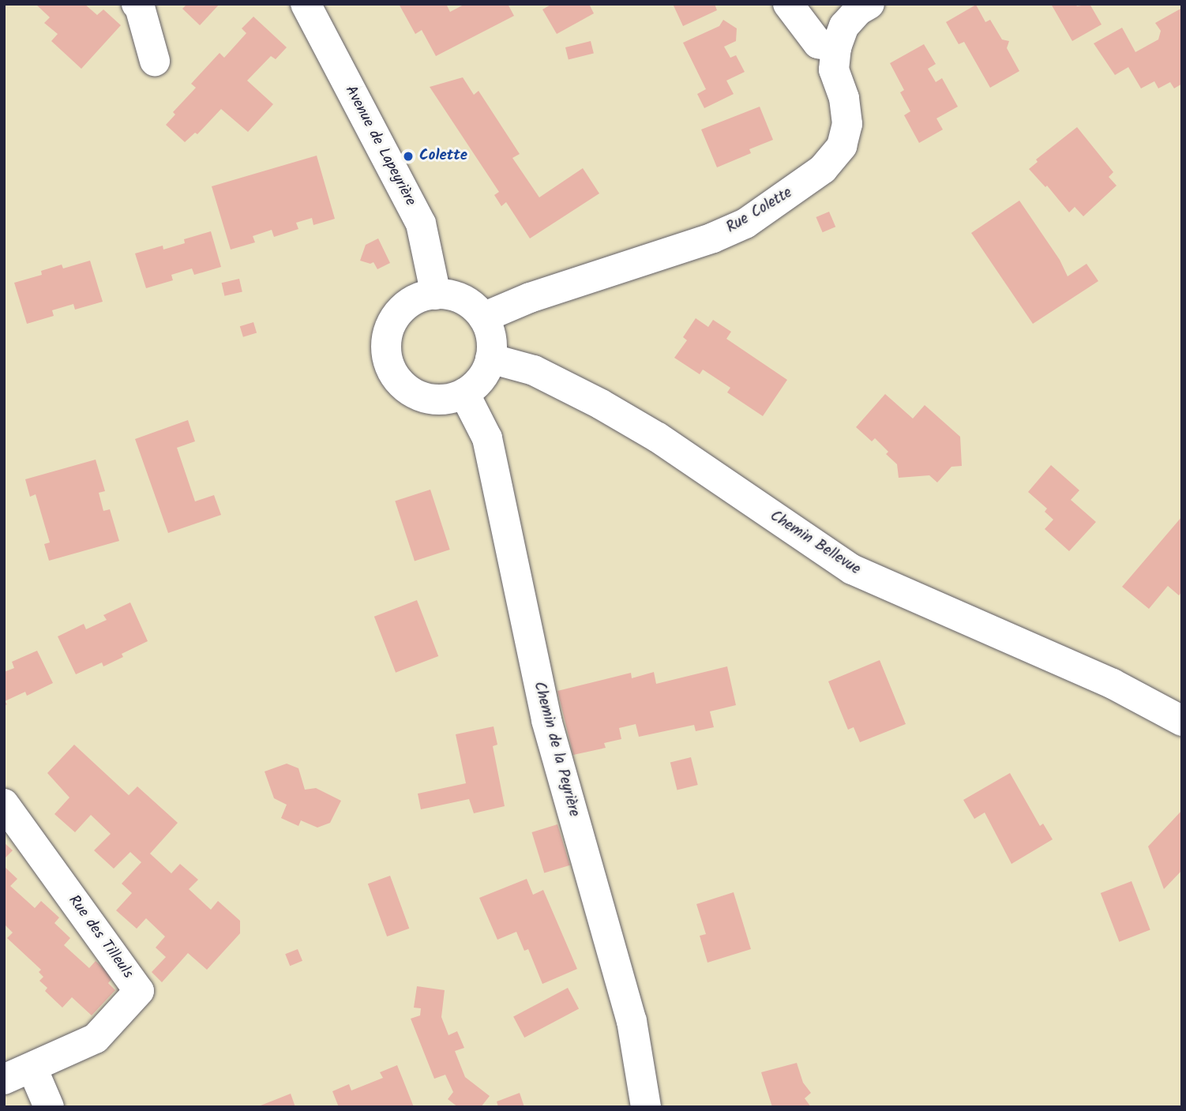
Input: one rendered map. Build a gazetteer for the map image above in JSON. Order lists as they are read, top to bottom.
{
  "streets": {
    "street": [
      "Avenue de Lapeyrière",
      "Rue Colette",
      "Chemin Bellevue",
      "Chemin de la Peyrière",
      "Rue des Tilleuls"
    ]
  },
  "crossings": [
    ["Avenue de Lapeyrière", "Rue Colette"],
    ["Avenue de Lapeyrière", "Chemin Bellevue"],
    ["Avenue de Lapeyrière", "Chemin de la Peyrière"],
    ["Rue Colette", "Chemin Bellevue"],
    ["Rue Colette", "Chemin de la Peyrière"],
    ["Chemin Bellevue", "Chemin de la Peyrière"]
  ],
  "places": ["Colette"]
}
